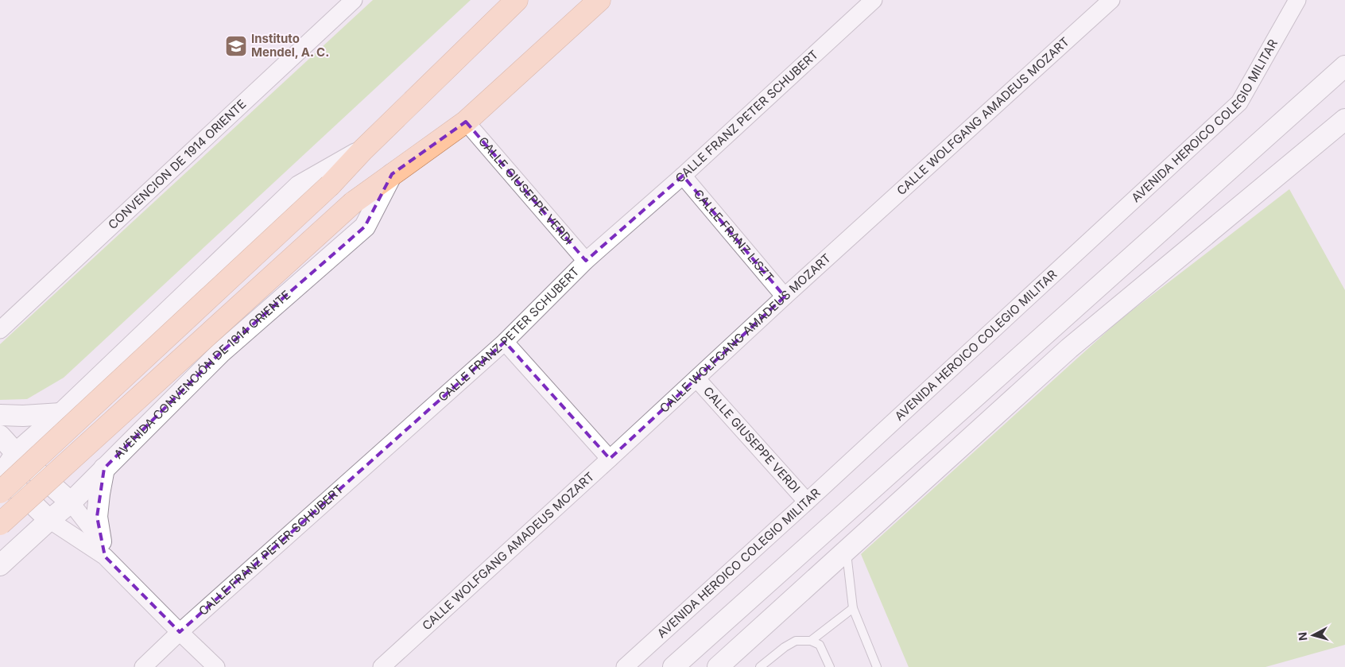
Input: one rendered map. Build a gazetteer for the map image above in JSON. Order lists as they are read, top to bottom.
{
  "streets": {
    "main road": ["AVENIDA CONVENCIÓN DE 1914 ORIENTE"],
    "street": [
      "CALLE WOLFGANG AMADEUS MOZART",
      "CALLE FRANZ PETER SCHUBERT",
      "AVENIDA HEROICO COLEGIO MILITAR",
      "CONVENCION DE 1914 ORIENTE",
      "CALLE GIUSEPPE VERDI",
      "CALLE FRANZ LISZT"
    ]
  },
  "crossings": [
    ["CALLE WOLFGANG AMADEUS MOZART", "CALLE GIUSEPPE VERDI"],
    ["CALLE WOLFGANG AMADEUS MOZART", "CALLE FRANZ LISZT"],
    ["CALLE FRANZ PETER SCHUBERT", "CALLE GIUSEPPE VERDI"],
    ["CALLE FRANZ PETER SCHUBERT", "CALLE FRANZ LISZT"],
    ["AVENIDA HEROICO COLEGIO MILITAR", "CALLE GIUSEPPE VERDI"],
    ["CALLE GIUSEPPE VERDI", "AVENIDA CONVENCIÓN DE 1914 ORIENTE"]
  ],
  "places": {
    "school or university": ["Instituto Mendel, A. C."]
  },
  "north": "left"
}
